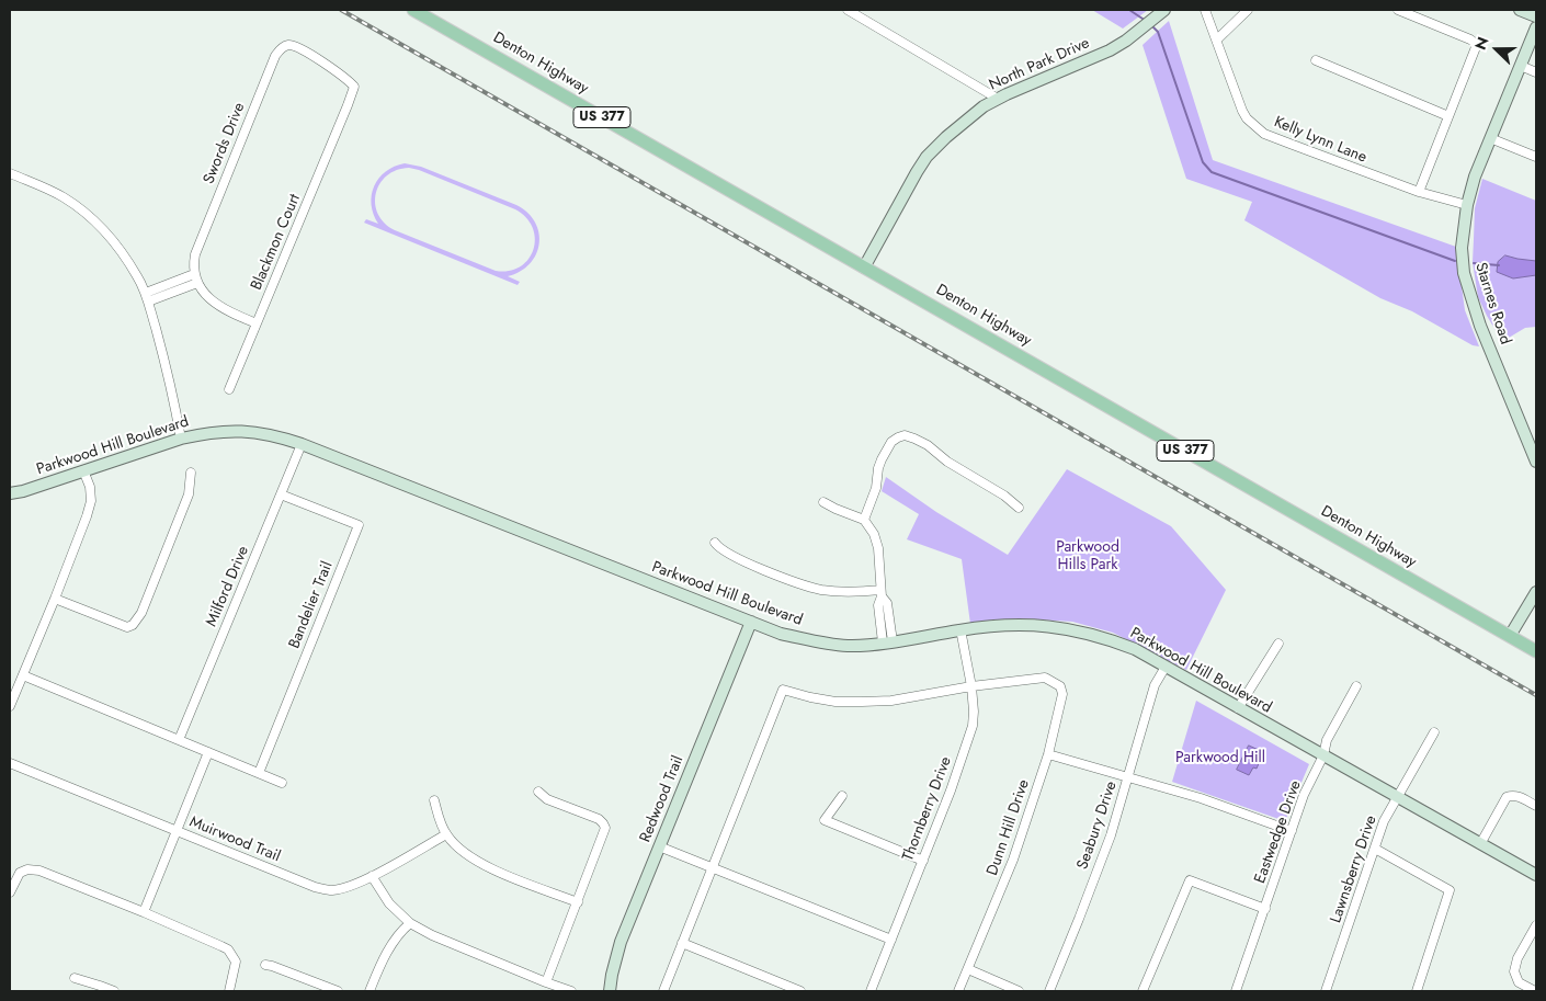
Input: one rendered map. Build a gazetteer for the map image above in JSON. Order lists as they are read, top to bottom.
{
  "streets": {
    "main road": ["Denton Highway", "US 377"],
    "street": [
      "North Park Drive",
      "Kelly Lynn Lane",
      "Swords Drive",
      "Blackmon Court",
      "Starnes Road",
      "Parkwood Hill Boulevard",
      "Milford Drive",
      "Bandelier Trail",
      "Redwood Trail",
      "Thornberry Drive",
      "Seabury Drive",
      "Dunn Hill Drive",
      "Eastwedge Drive",
      "Muirwood Trail",
      "Lawnsberry Drive"
    ]
  },
  "crossings": [
    ["Denton Highway", "North Park Drive"],
    ["Kelly Lynn Lane", "Starnes Road"],
    ["Swords Drive", "Blackmon Court"],
    ["Parkwood Hill Boulevard", "Milford Drive"],
    ["Parkwood Hill Boulevard", "Redwood Trail"],
    ["Parkwood Hill Boulevard", "Thornberry Drive"],
    ["Parkwood Hill Boulevard", "Seabury Drive"],
    ["Parkwood Hill Boulevard", "Eastwedge Drive"],
    ["Parkwood Hill Boulevard", "Lawnsberry Drive"],
    ["Milford Drive", "Bandelier Trail"],
    ["Thornberry Drive", "Dunn Hill Drive"]
  ],
  "parks": ["Parkwood Hills Park", "Parkwood Hill"],
  "north": "left"
}
